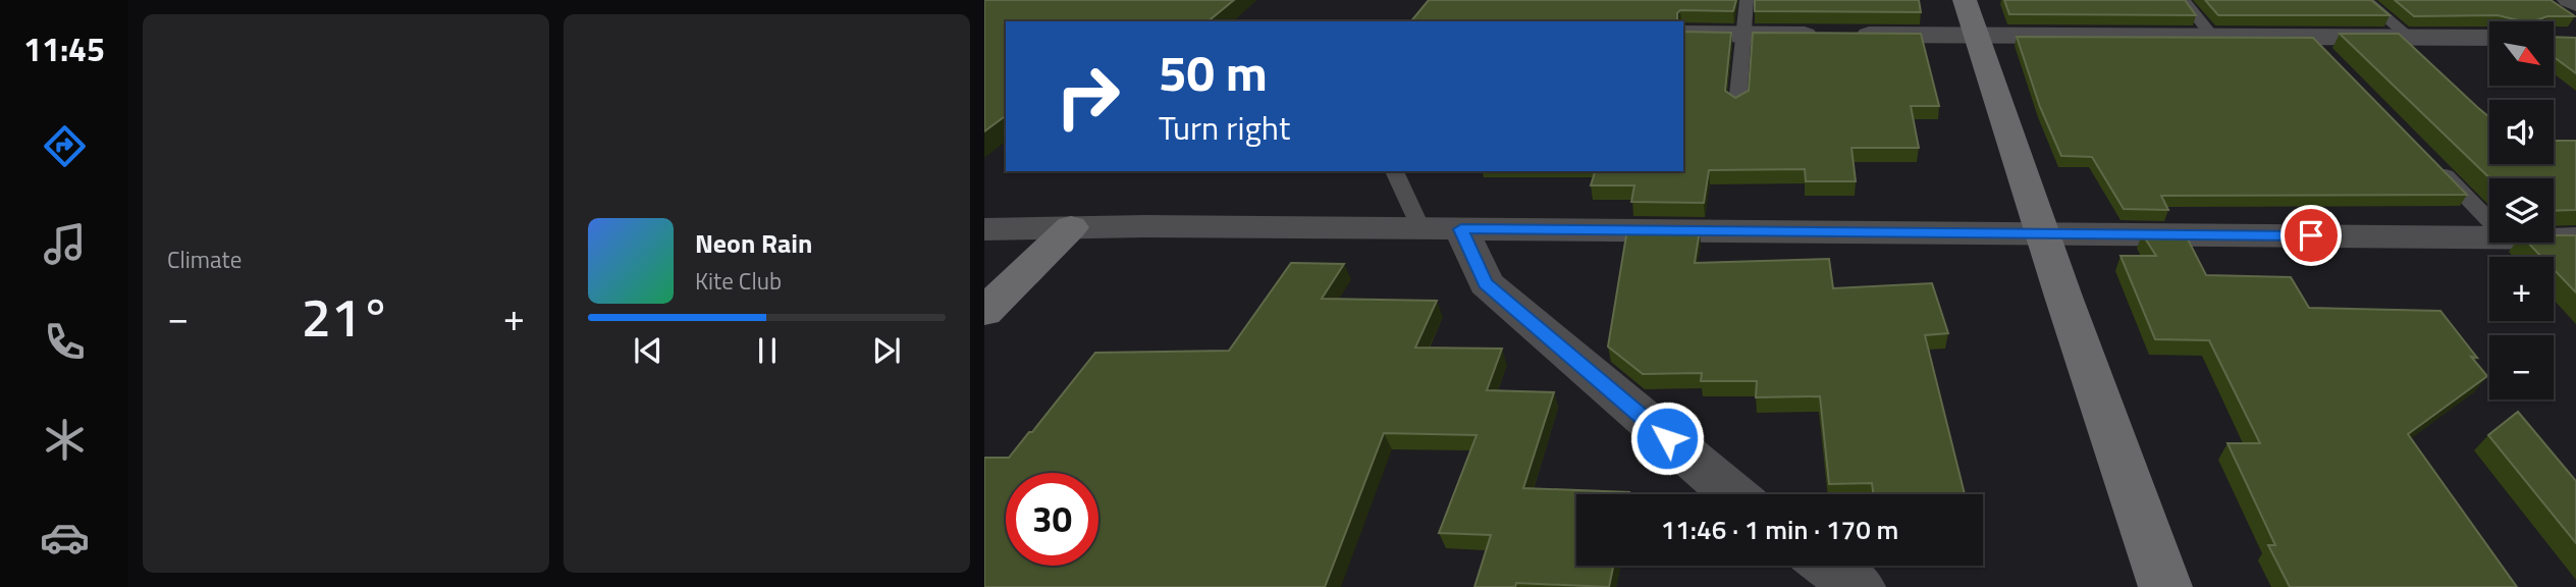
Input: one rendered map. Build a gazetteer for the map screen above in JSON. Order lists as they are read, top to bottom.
{
  "north": "bottom right",
  "page": {
    "tabs": "11:45",
    "tile": "Climate",
    "map_buttons": ["+", "−"],
    "turn": ["50 m", "Turn right"],
    "song": ["Neon Rain", "Kite Club"],
    "heat": ["−", "21°", "+"],
    "limit": "30",
    "trip": "11:46 · 1 min · 170 m"
  }
}
